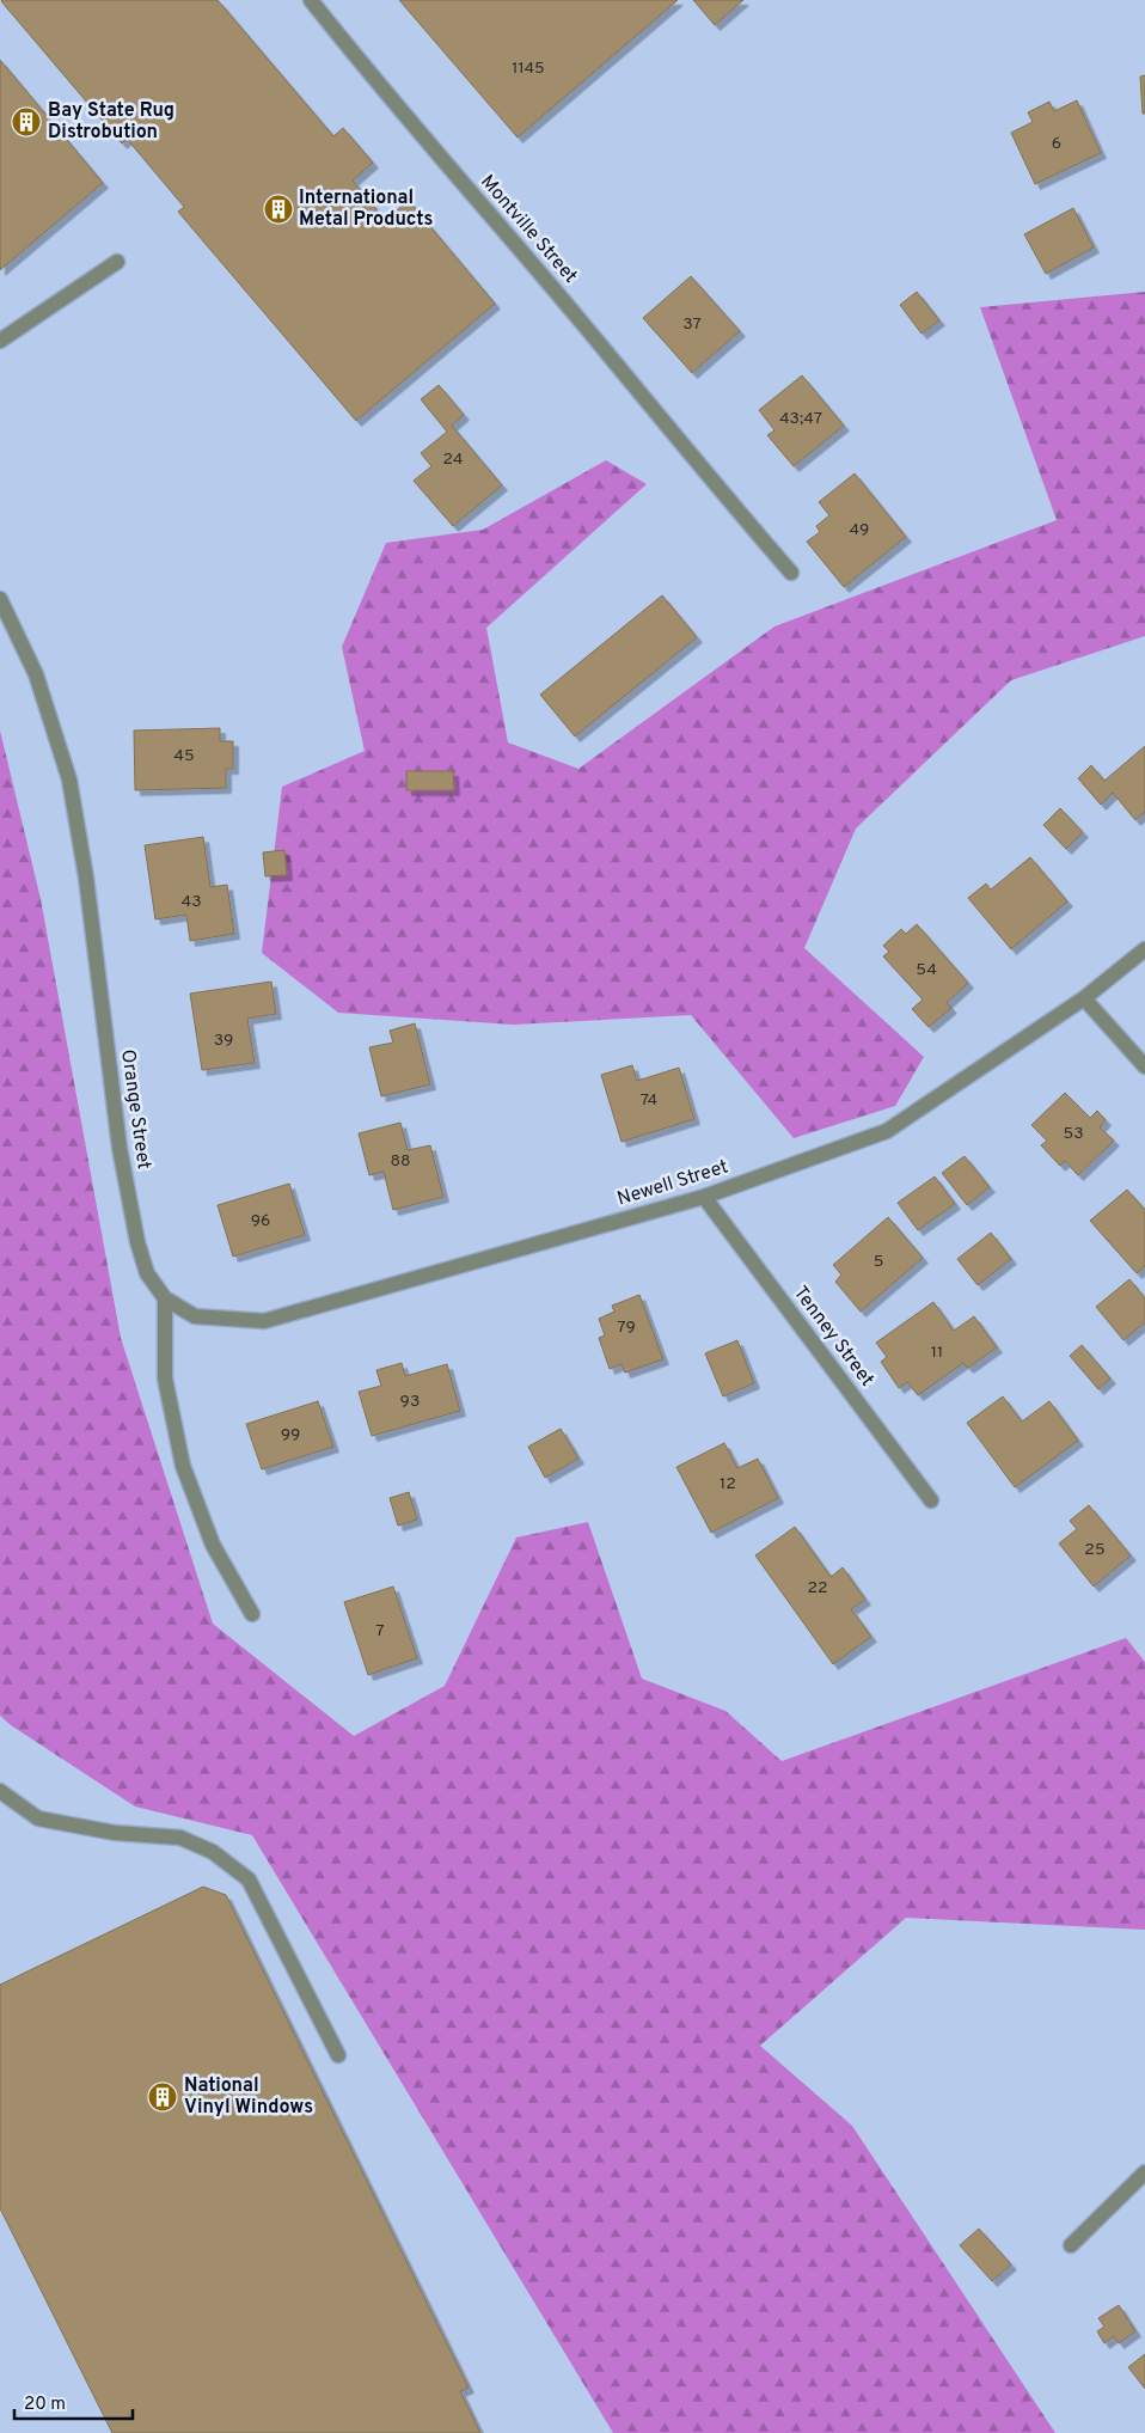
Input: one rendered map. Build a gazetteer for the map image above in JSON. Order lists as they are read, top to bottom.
{
  "streets": {
    "street": [
      "Montville Street",
      "Orange Street",
      "Newell Street",
      "Tenney Street"
    ]
  },
  "crossings": [
    ["Orange Street", "Newell Street"],
    ["Newell Street", "Tenney Street"]
  ],
  "places": {
    "building": ["Bay State Rug Distrobution", "International Metal Products", "National Vinyl Windows"]
  },
  "house_numbers": [
    "1145",
    "6",
    "37",
    "43;47",
    "24",
    "49",
    "45",
    "43",
    "54",
    "39",
    "74",
    "53",
    "88",
    "96",
    "5",
    "79",
    "11",
    "93",
    "99",
    "12",
    "25",
    "22",
    "7"
  ],
  "scale_bar": "20 m"
}
